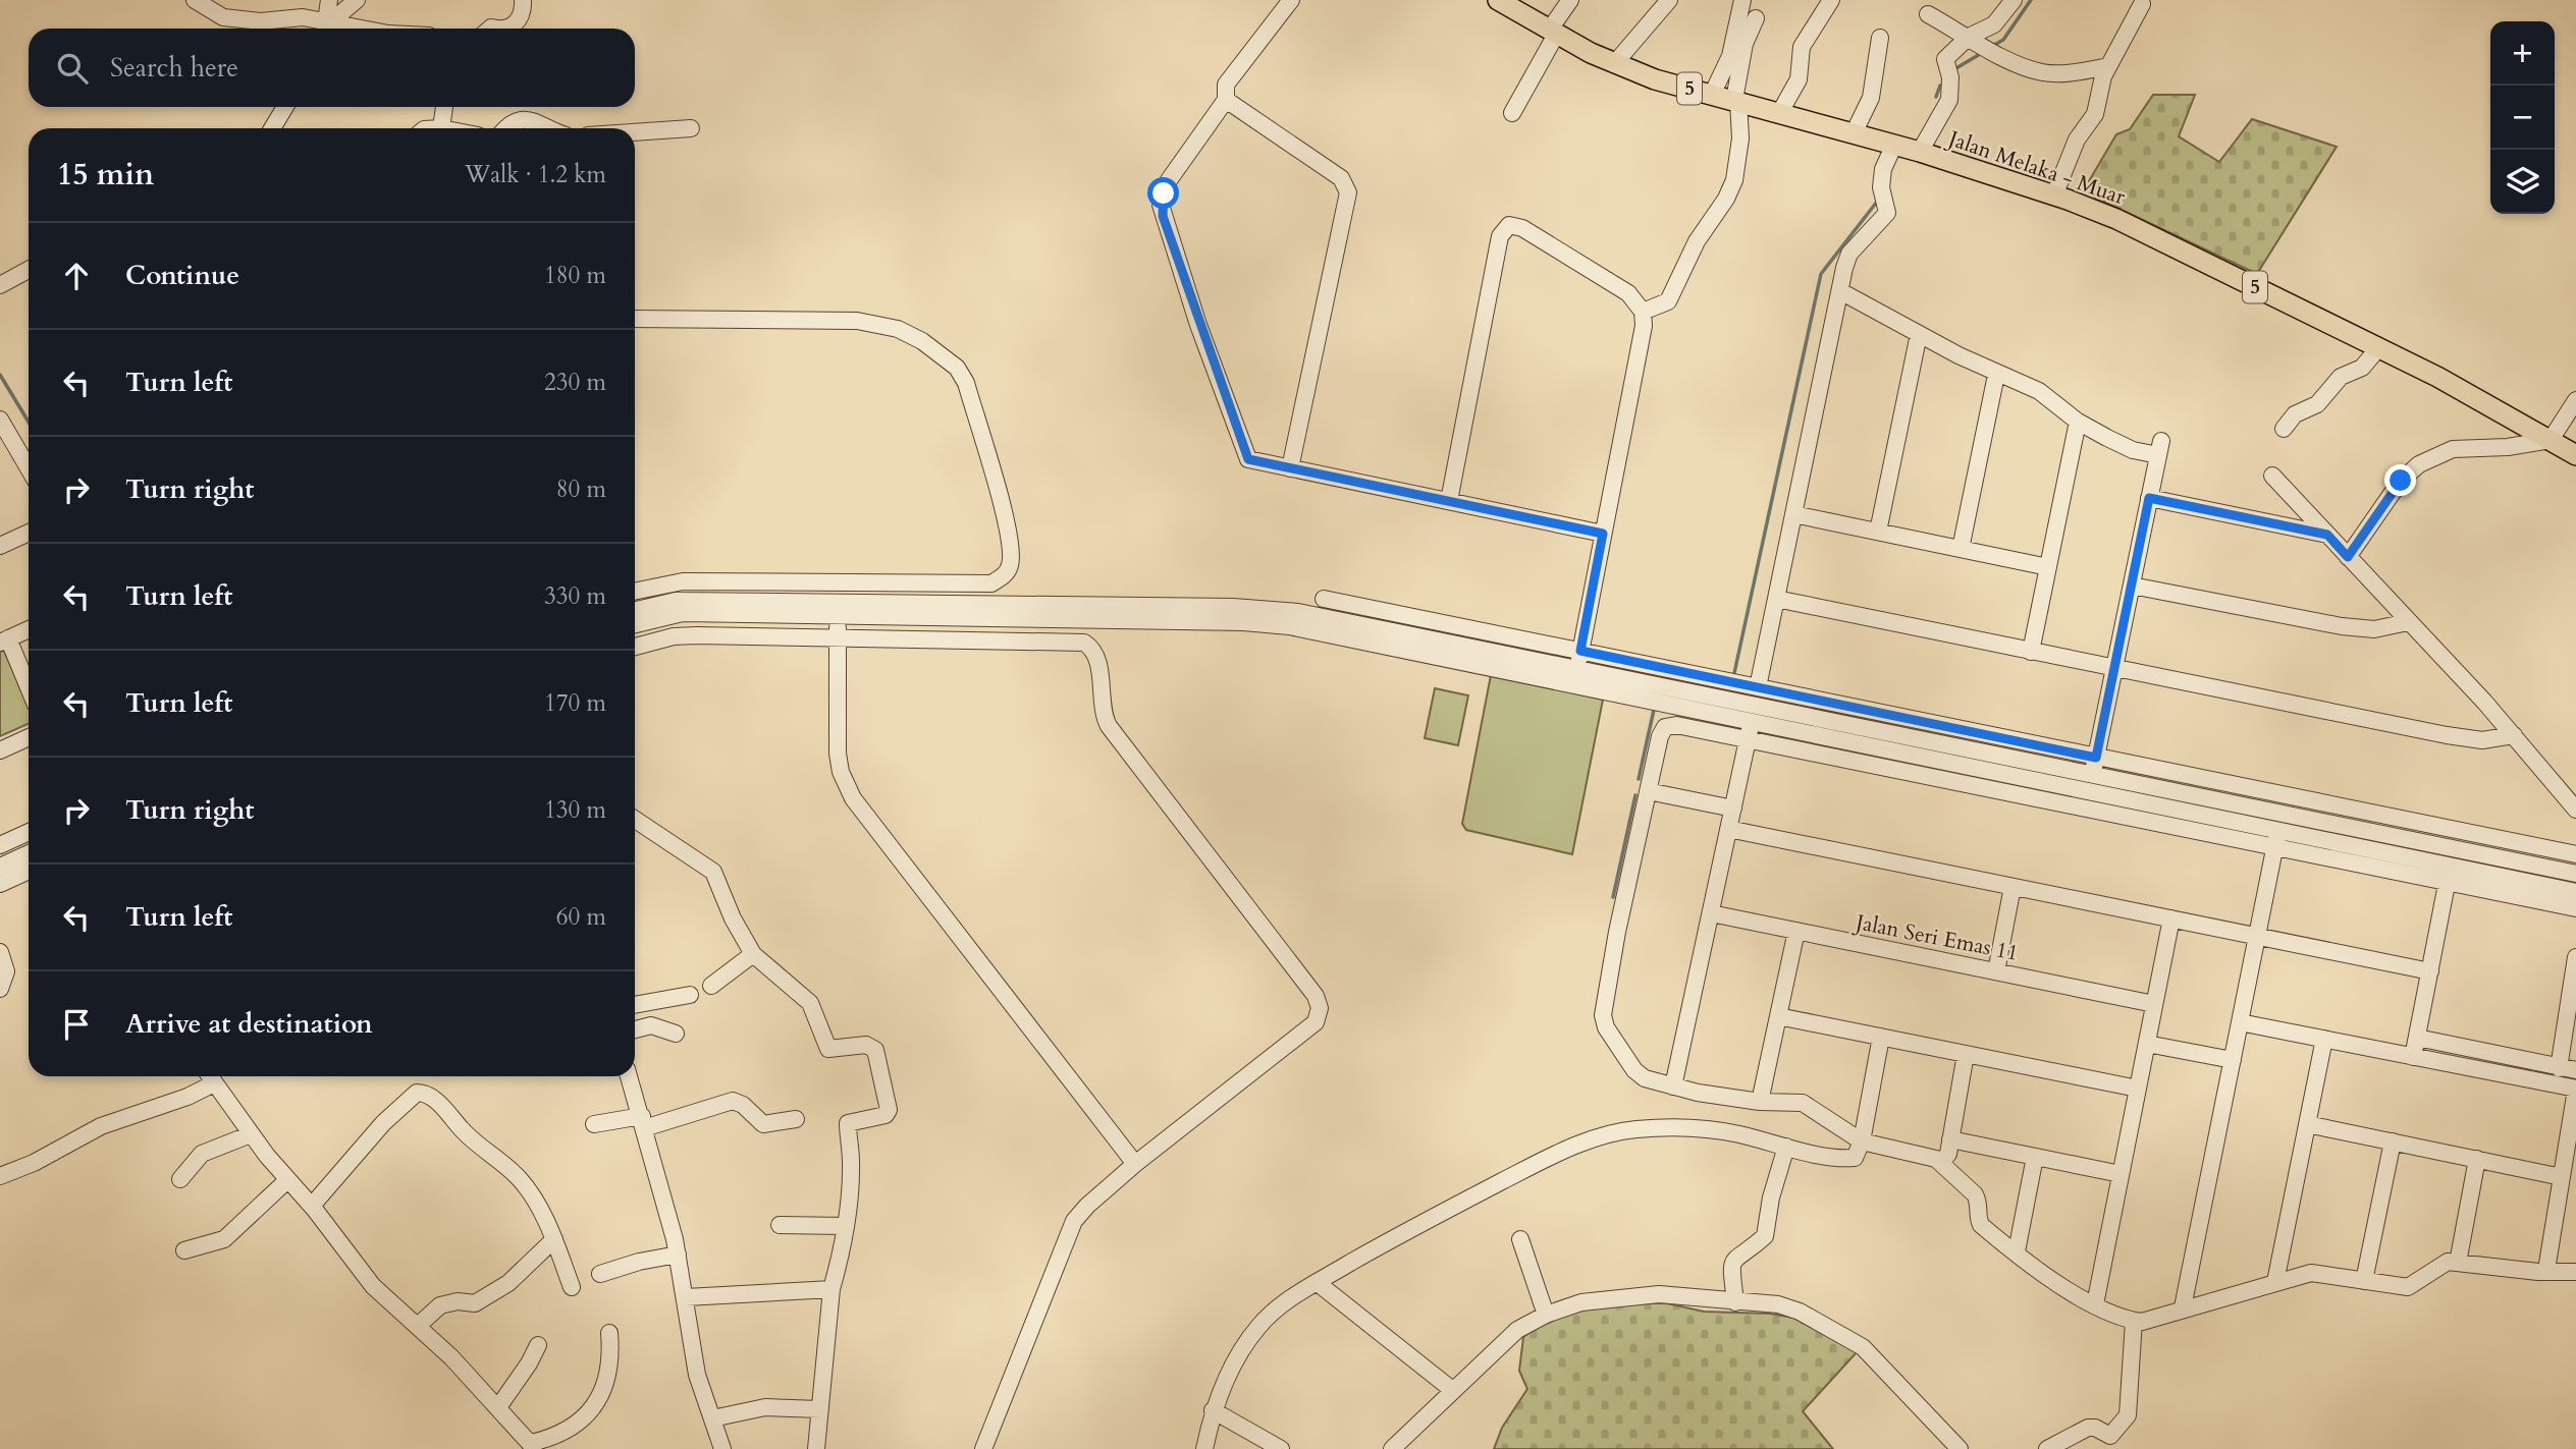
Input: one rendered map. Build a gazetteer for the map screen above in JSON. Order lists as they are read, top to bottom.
{
  "streets": {
    "main road": ["5", "Jalan Melaka - Muar"],
    "street": ["Jalan Seri Emas 11"]
  },
  "page": {
    "map_buttons": ["+", "−"],
    "search": "Search here",
    "heading": ["15 min", "Walk · 1.2 km"],
    "list": [
      ["Continue", "180 m"],
      ["Turn left", "230 m"],
      ["Turn right", "80 m"],
      ["Turn left", "330 m"],
      ["Turn left", "170 m"],
      ["Turn right", "130 m"],
      ["Turn left", "60 m"],
      "Arrive at destination"
    ]
  }
}
